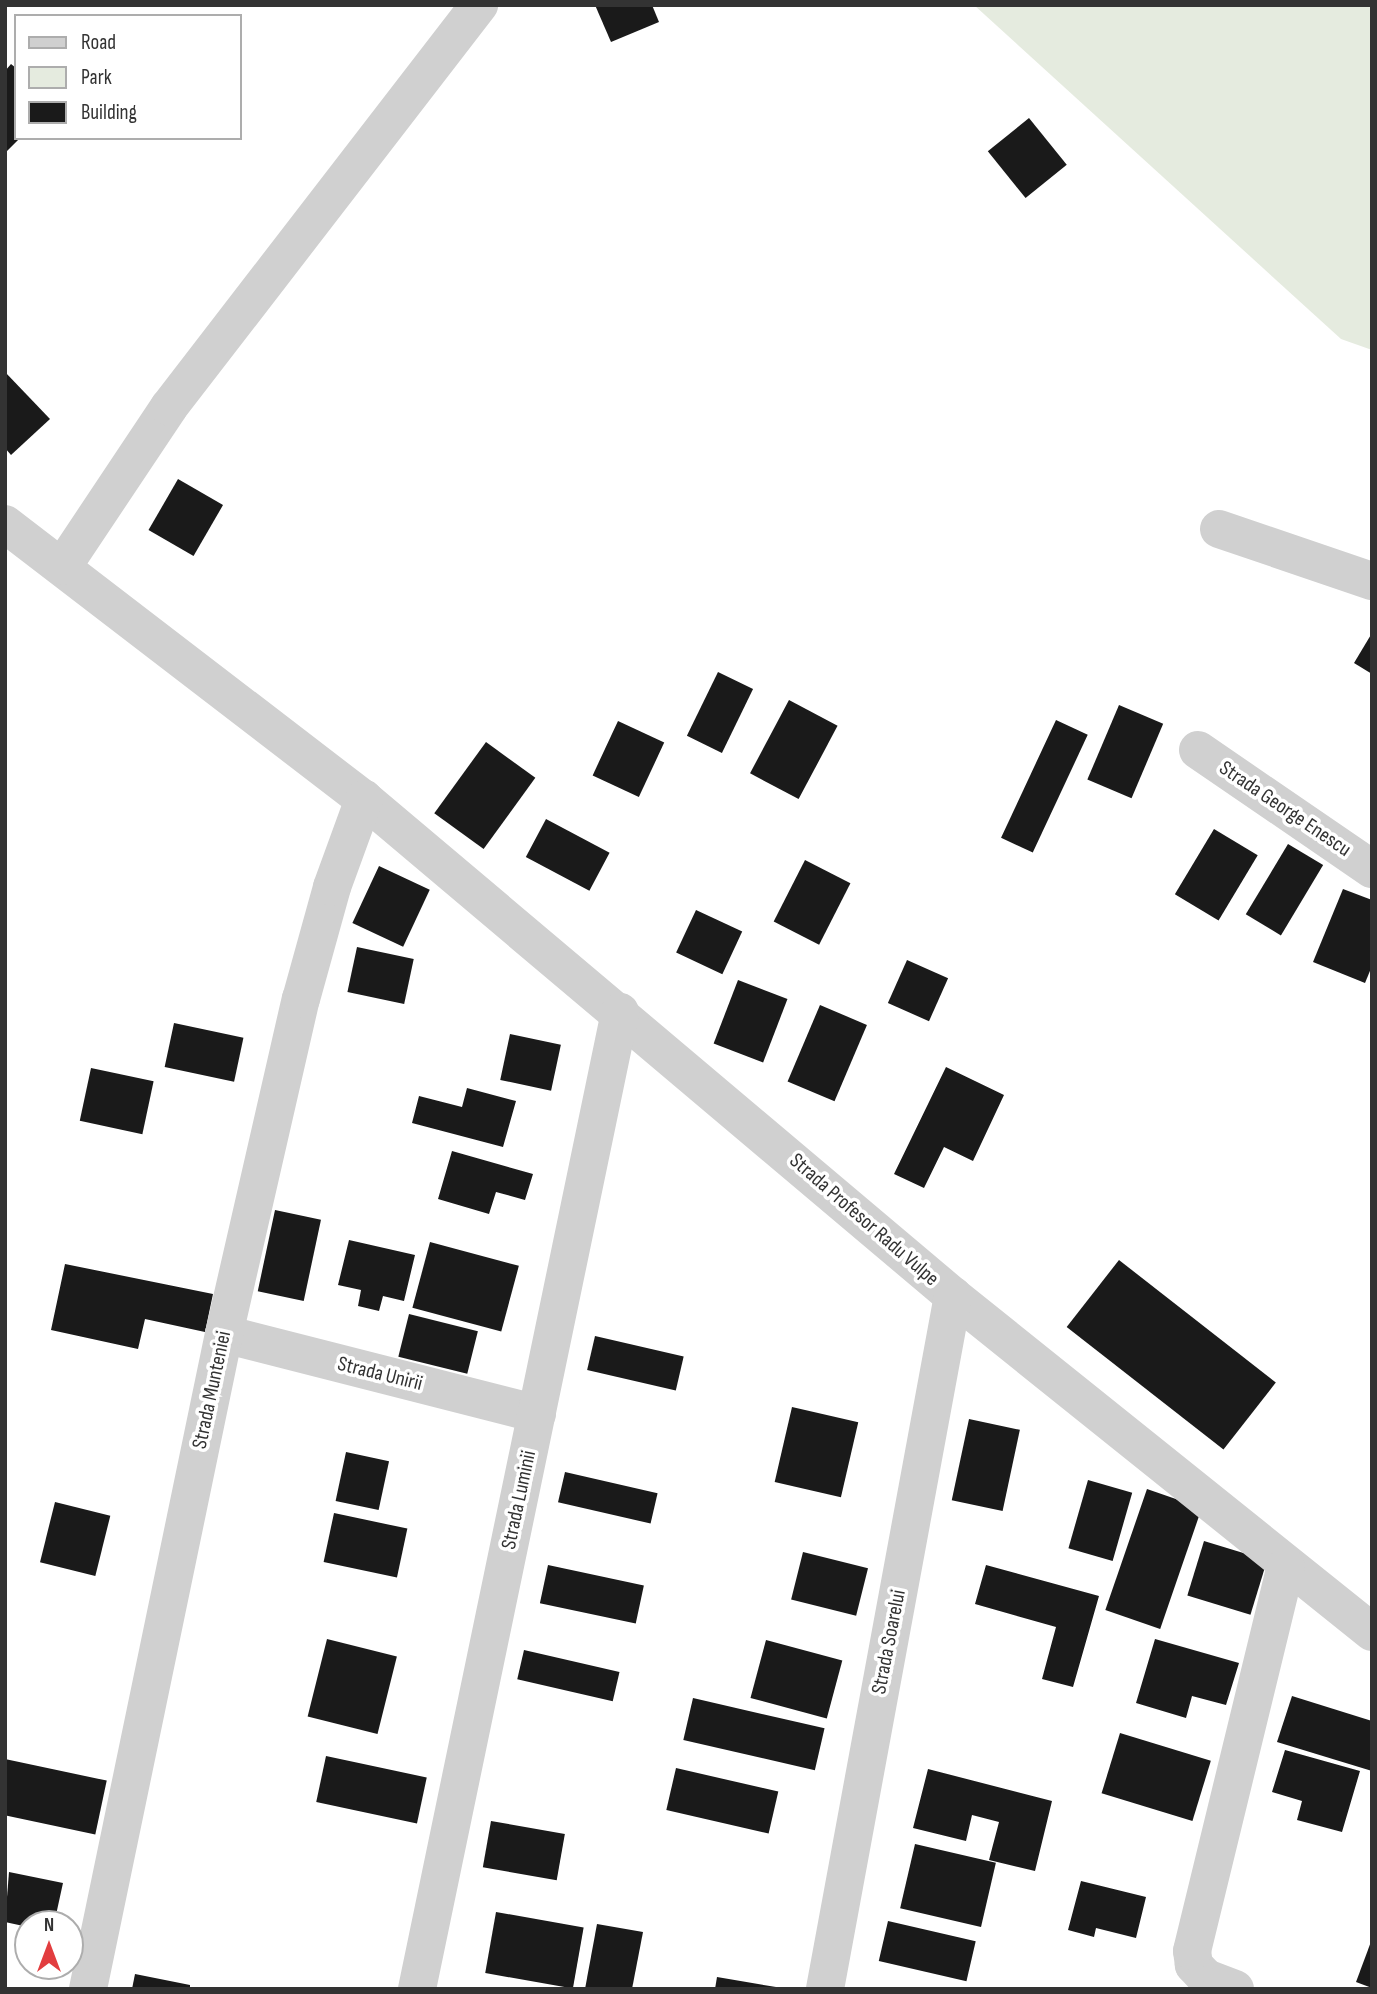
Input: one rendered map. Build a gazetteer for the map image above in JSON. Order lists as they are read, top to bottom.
{
  "streets": {
    "street": [
      "Strada George Enescu",
      "Strada Profesor Radu Vulpe",
      "Strada Unirii",
      "Strada Munteniei",
      "Strada Luminii",
      "Strada Soarelui"
    ]
  },
  "crossings": [
    ["Strada Profesor Radu Vulpe", "Strada Munteniei"],
    ["Strada Profesor Radu Vulpe", "Strada Luminii"],
    ["Strada Profesor Radu Vulpe", "Strada Soarelui"],
    ["Strada Unirii", "Strada Munteniei"],
    ["Strada Unirii", "Strada Luminii"]
  ],
  "legend": ["Road", "Park", "Building"],
  "north": "top"
}
